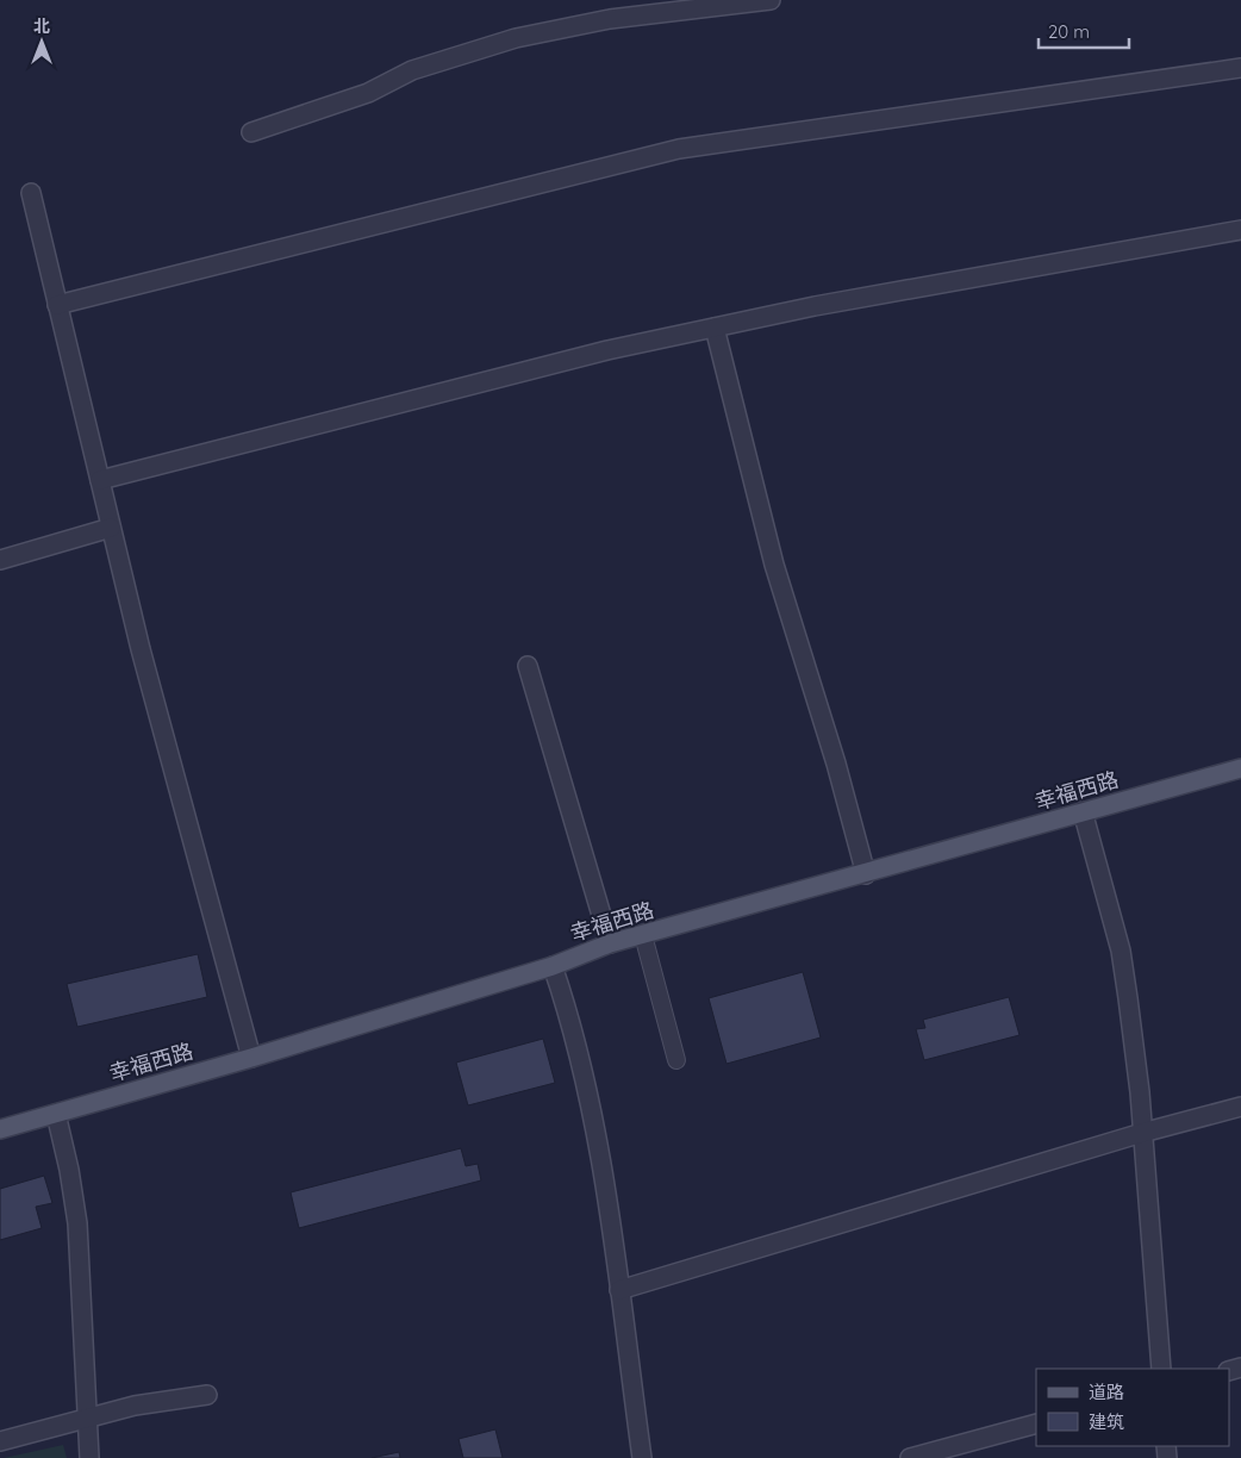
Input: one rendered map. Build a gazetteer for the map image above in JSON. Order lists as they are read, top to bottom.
{
  "streets": {
    "main road": ["幸福西路"]
  },
  "legend": ["道路", "建筑"],
  "scale_bar": "20 m",
  "north": "top"
}
